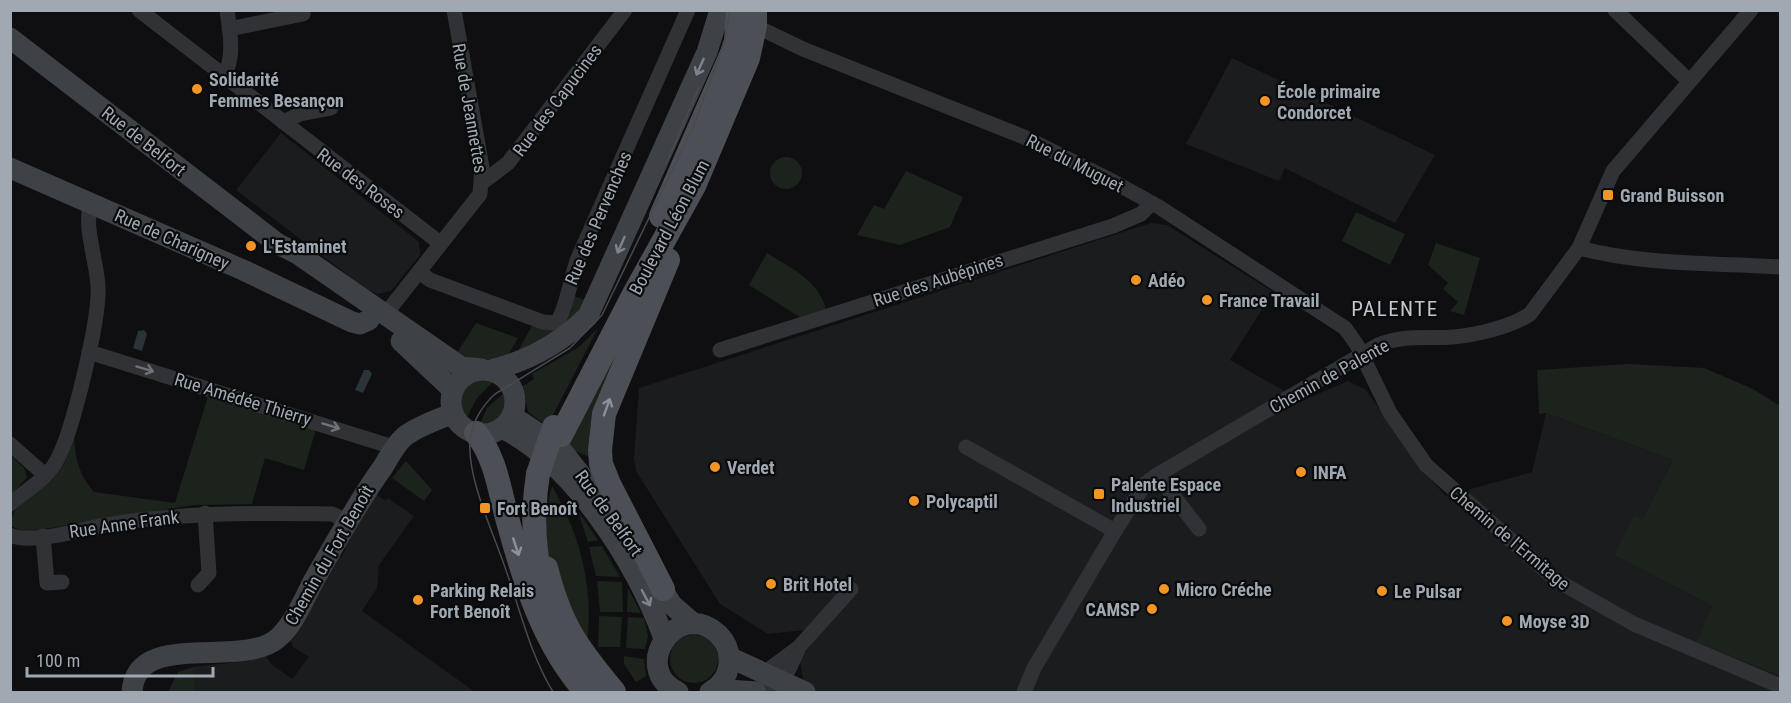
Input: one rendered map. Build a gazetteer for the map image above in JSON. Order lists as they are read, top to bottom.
{
  "streets": {
    "main road": [
      "Rue de Belfort",
      "Boulevard Léon Blum",
      "Rue de Charigney",
      "Chemin du Fort Benoît"
    ],
    "street": [
      "Rue des Capucines",
      "Rue de Jeannettes",
      "Rue du Muguet",
      "Rue des Roses",
      "Rue des Pervenches",
      "Rue des Aubépines",
      "Chemin de Palente",
      "Rue Amédée Thierry",
      "Rue Anne Frank",
      "Chemin de l'Ermitage"
    ]
  },
  "crossings": [
    ["Rue des Capucines", "Rue de Jeannettes"],
    ["Rue de Jeannettes", "Rue de Belfort"],
    ["Rue de Jeannettes", "Rue des Roses"],
    ["Rue de Jeannettes", "Rue des Pervenches"],
    ["Rue de Belfort", "Rue de Charigney"],
    ["Rue de Belfort", "Chemin du Fort Benoît"],
    ["Rue du Muguet", "Boulevard Léon Blum"],
    ["Rue du Muguet", "Rue des Aubépines"],
    ["Rue du Muguet", "Chemin de Palente"],
    ["Rue du Muguet", "Chemin de l'Ermitage"],
    ["Chemin de Palente", "Chemin de l'Ermitage"],
    ["Rue Amédée Thierry", "Chemin du Fort Benoît"],
    ["Rue Anne Frank", "Chemin du Fort Benoît"]
  ],
  "one_way": ["Rue Amédée Thierry"],
  "districts": ["PALENTE"],
  "places": {
    "other": [
      "Solidarité Femmes Besançon",
      "École primaire Condorcet",
      "L'Estaminet",
      "Adéo",
      "France Travail",
      "Verdet",
      "INFA",
      "Polycaptil",
      "Brit Hotel",
      "Micro Créche",
      "Le Pulsar",
      "Parking Relais Fort Benoît",
      "CAMSP",
      "Moyse 3D"
    ],
    "transit": ["Grand Buisson", "Palente Espace Industriel", "Fort Benoît"]
  },
  "scale_bar": "100 m"
}
